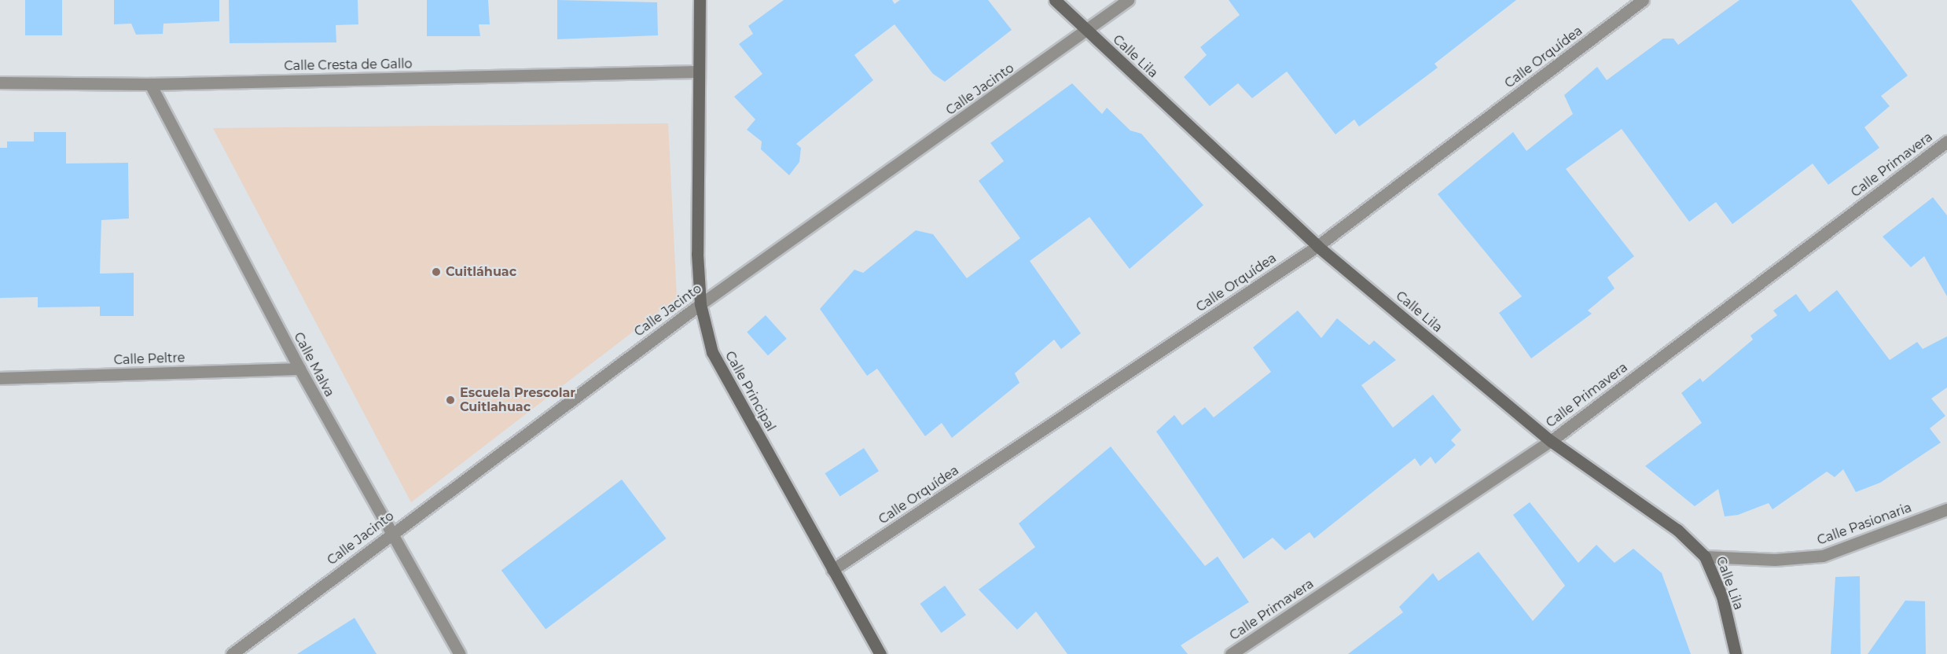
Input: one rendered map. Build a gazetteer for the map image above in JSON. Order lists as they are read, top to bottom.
{
  "streets": {
    "street": [
      "Calle Lila",
      "Calle Orquídea",
      "Calle Cresta de Gallo",
      "Calle Jacinto",
      "Calle Primavera",
      "Calle Peltre",
      "Calle Malva",
      "Calle Principal",
      "Calle Pasionaria"
    ]
  },
  "crossings": [
    ["Calle Lila", "Calle Orquídea"],
    ["Calle Lila", "Calle Jacinto"],
    ["Calle Lila", "Calle Primavera"],
    ["Calle Lila", "Calle Pasionaria"],
    ["Calle Orquídea", "Calle Principal"],
    ["Calle Cresta de Gallo", "Calle Malva"],
    ["Calle Cresta de Gallo", "Calle Principal"],
    ["Calle Jacinto", "Calle Malva"],
    ["Calle Jacinto", "Calle Principal"],
    ["Calle Peltre", "Calle Malva"]
  ],
  "places": ["Cuitláhuac", "Escuela Prescolar Cuitlahuac"]
}
